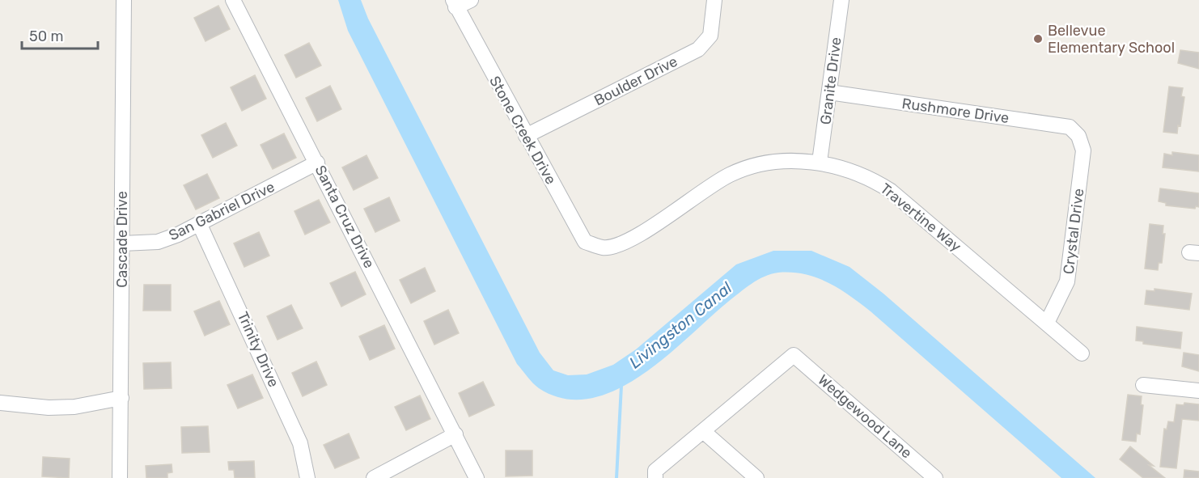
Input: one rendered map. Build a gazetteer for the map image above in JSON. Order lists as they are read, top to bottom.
{
  "streets": {
    "street": [
      "Boulder Drive",
      "Granite Drive",
      "Rushmore Drive",
      "Stone Creek Drive",
      "San Gabriel Drive",
      "Santa Cruz Drive",
      "Travertine Way",
      "Crystal Drive",
      "Cascade Drive",
      "Trinity Drive",
      "Wedgewood Lane"
    ]
  },
  "crossings": [
    ["Boulder Drive", "Stone Creek Drive"],
    ["Granite Drive", "Rushmore Drive"],
    ["Granite Drive", "Travertine Way"],
    ["Rushmore Drive", "Crystal Drive"],
    ["Stone Creek Drive", "Travertine Way"],
    ["San Gabriel Drive", "Santa Cruz Drive"],
    ["San Gabriel Drive", "Cascade Drive"],
    ["San Gabriel Drive", "Trinity Drive"],
    ["Travertine Way", "Crystal Drive"]
  ],
  "water": ["Livingston Canal"],
  "places": ["Bellevue Elementary School"],
  "scale_bar": "50 m"
}
